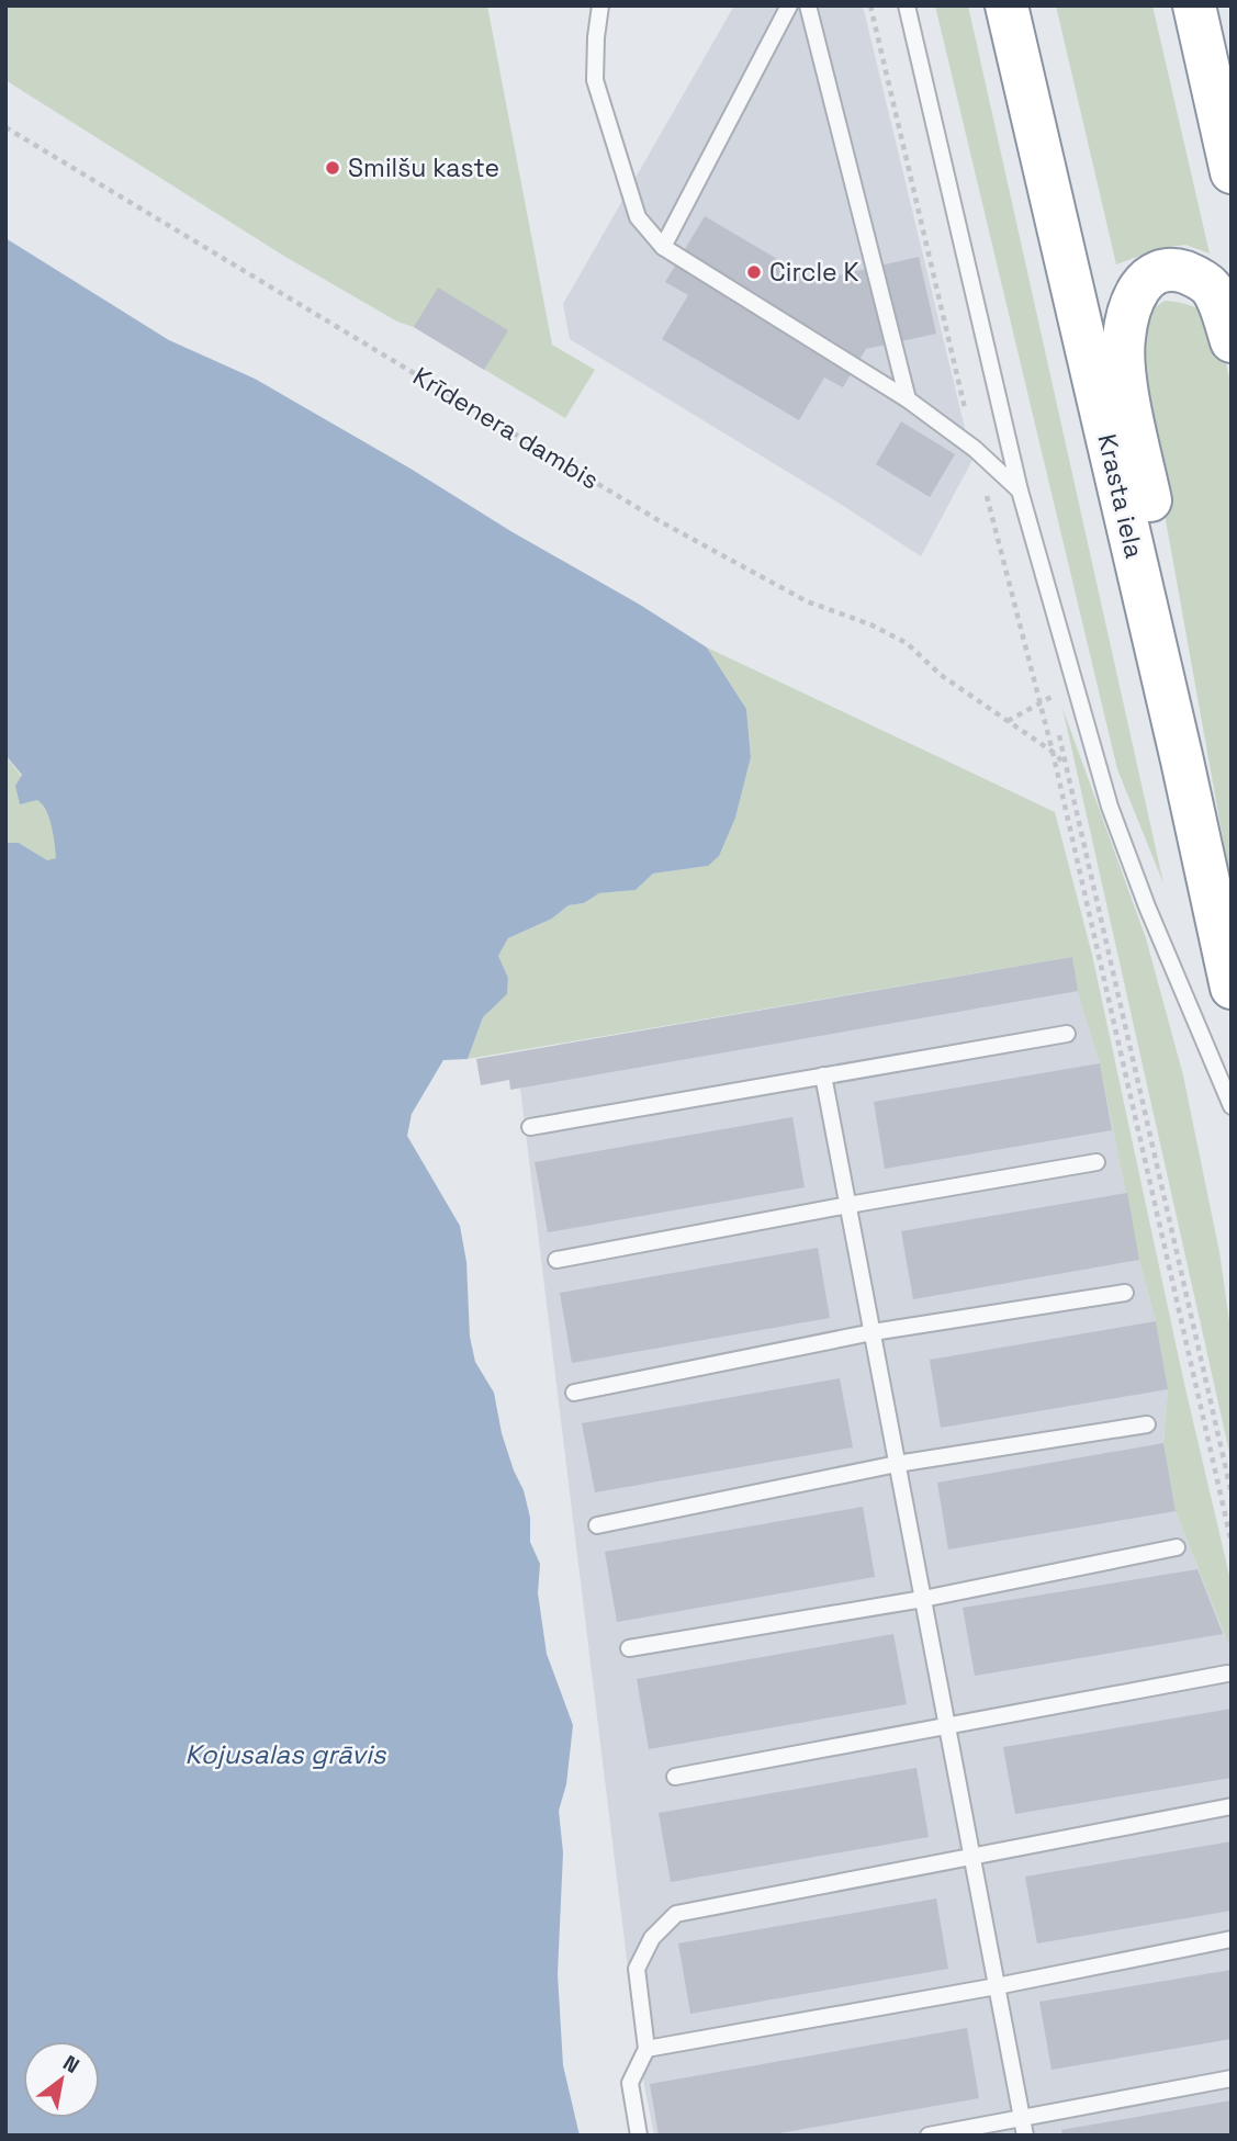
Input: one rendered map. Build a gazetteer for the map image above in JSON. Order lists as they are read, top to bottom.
{
  "streets": {
    "highway": ["Krasta iela"],
    "path": ["Krīdenera dambis"]
  },
  "water": ["Kojusalas grāvis"],
  "places": ["Smilšu kaste", "Circle K"],
  "north": "top right"
}
